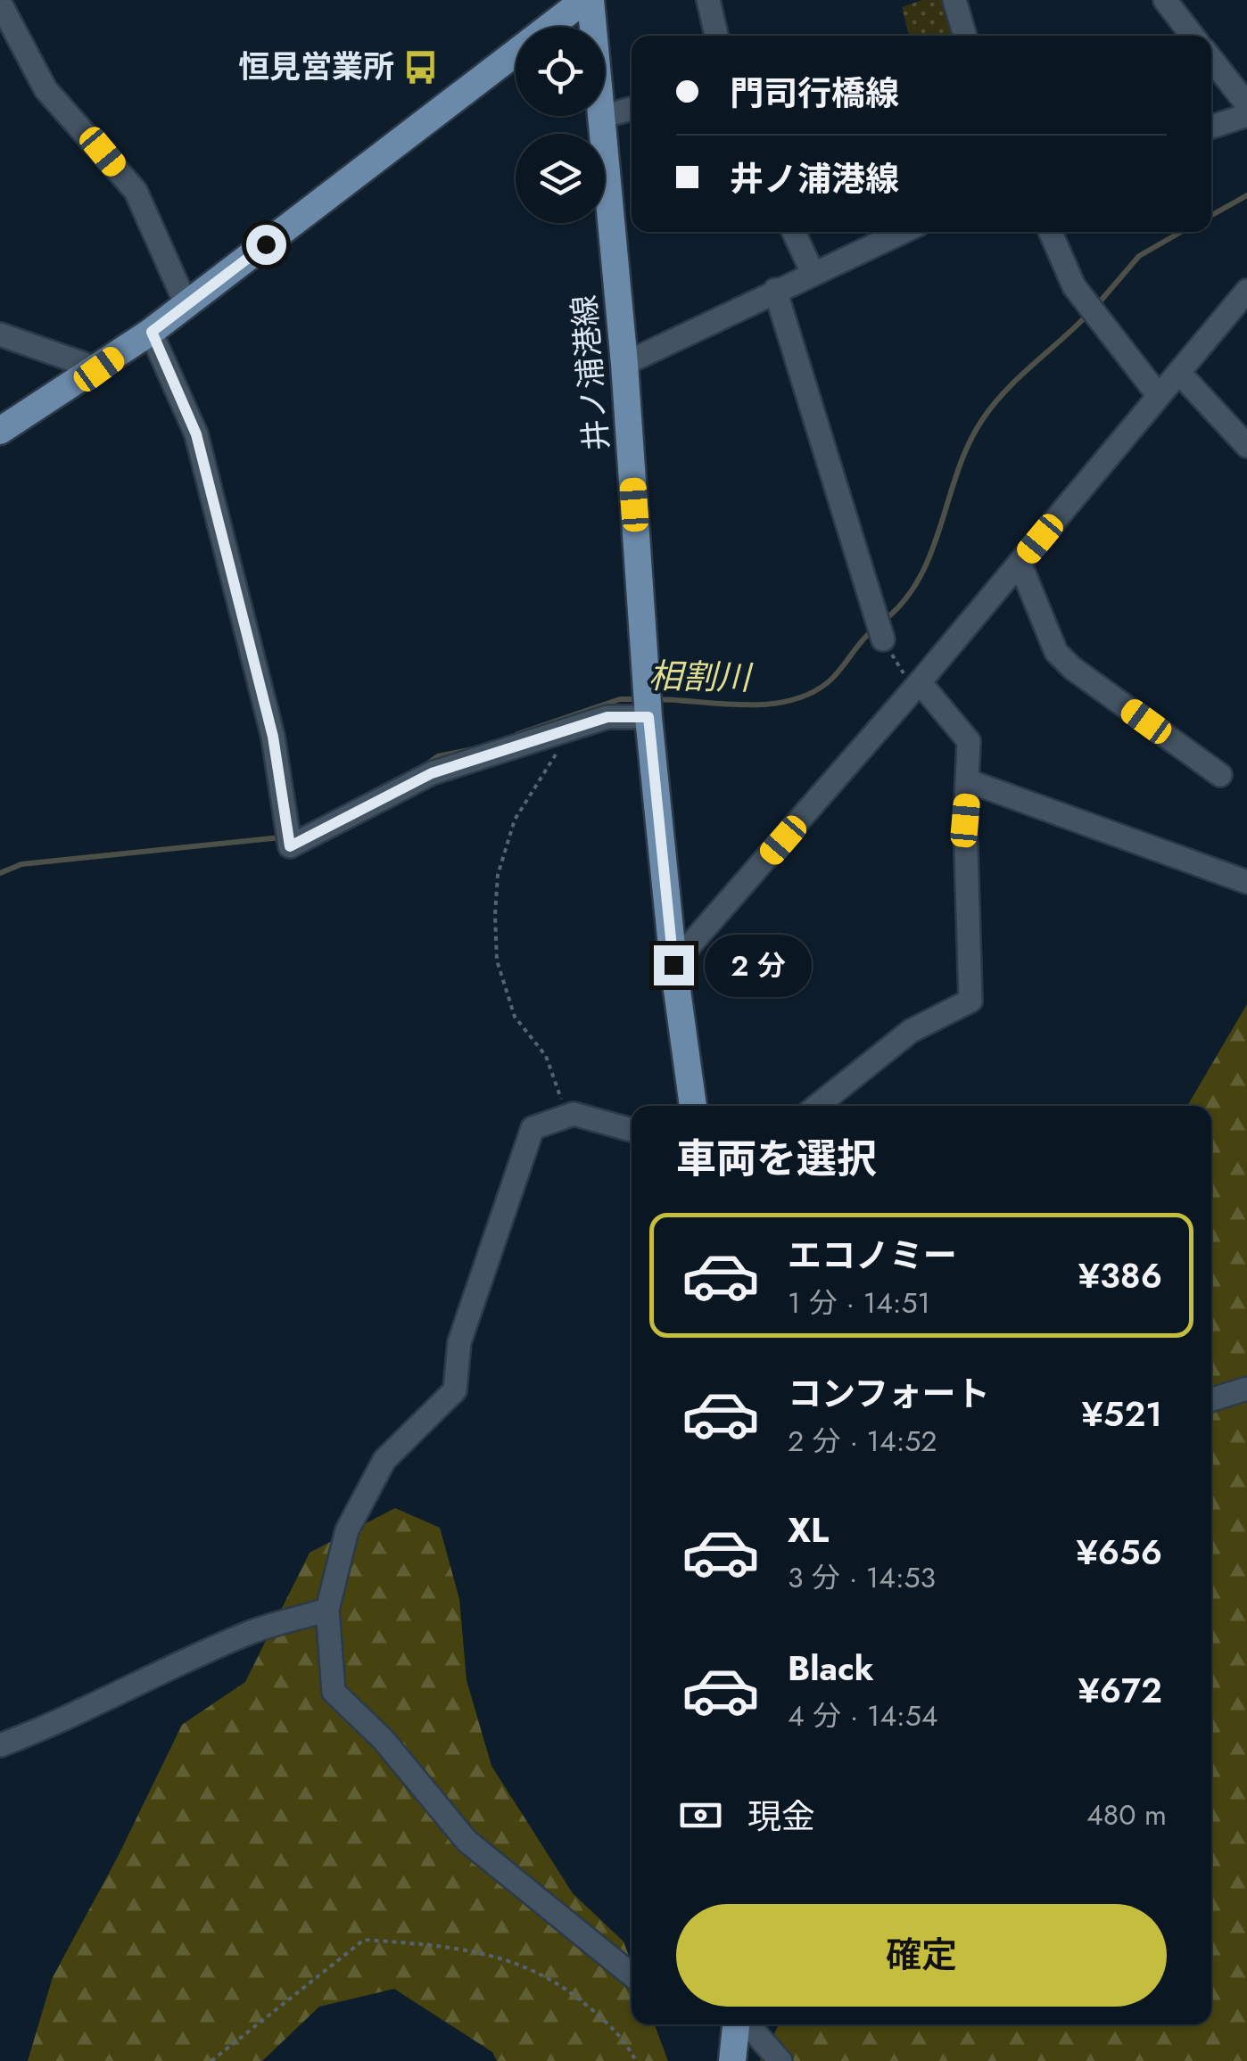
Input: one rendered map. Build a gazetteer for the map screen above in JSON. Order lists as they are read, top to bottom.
{
  "streets": {
    "main road": ["井ノ浦港線"]
  },
  "water": ["相割川"],
  "places": {
    "bus stop": ["恒見営業所"]
  },
  "page": {
    "banner": ["門司行橋線", "井ノ浦港線"],
    "bubble": "2 分",
    "heading": "車両を選択",
    "list": [
      {
        "name": "エコノミー",
        "note": "1 分 · 14:51",
        "value": "¥386"
      },
      {
        "name": "コンフォート",
        "note": "2 分 · 14:52",
        "value": "¥521"
      },
      {
        "name": "XL",
        "note": "3 分 · 14:53",
        "value": "¥656"
      },
      {
        "name": "Black",
        "note": "4 分 · 14:54",
        "value": "¥672"
      }
    ],
    "pay": ["現金", "480 m"],
    "buttons": "確定"
  }
}
